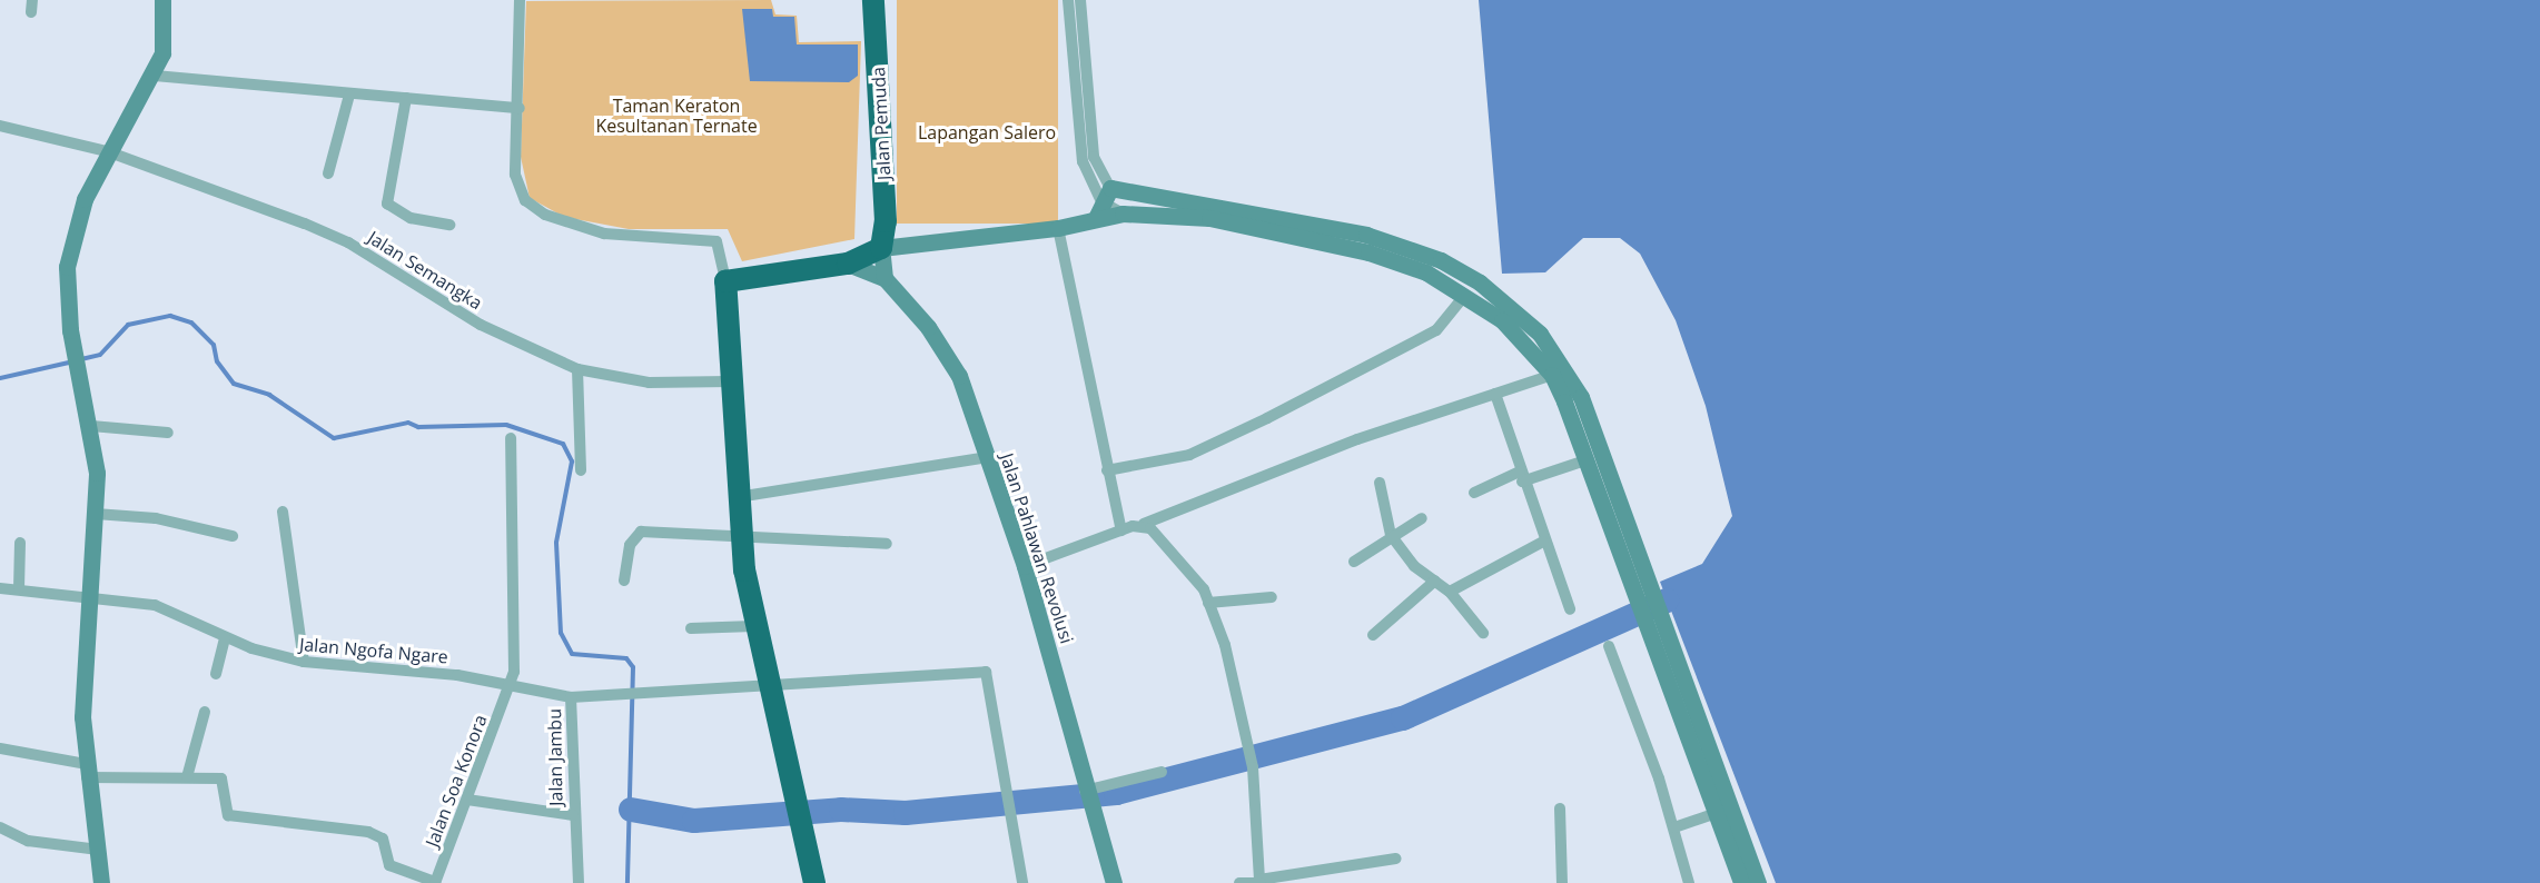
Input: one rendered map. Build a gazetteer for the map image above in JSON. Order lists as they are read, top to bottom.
{
  "streets": {
    "highway": ["Jalan Pemuda"],
    "street": [
      "Jalan Semangka",
      "Jalan Pahlawan Revolusi",
      "Jalan Ngofa Ngare",
      "Jalan Jambu",
      "Jalan Soa Konora"
    ]
  },
  "crossings": [
    ["Jalan Ngofa Ngare", "Jalan Jambu"],
    ["Jalan Ngofa Ngare", "Jalan Soa Konora"]
  ],
  "parks": ["Taman Keraton Kesultanan Ternate", "Lapangan Salero"]
}
